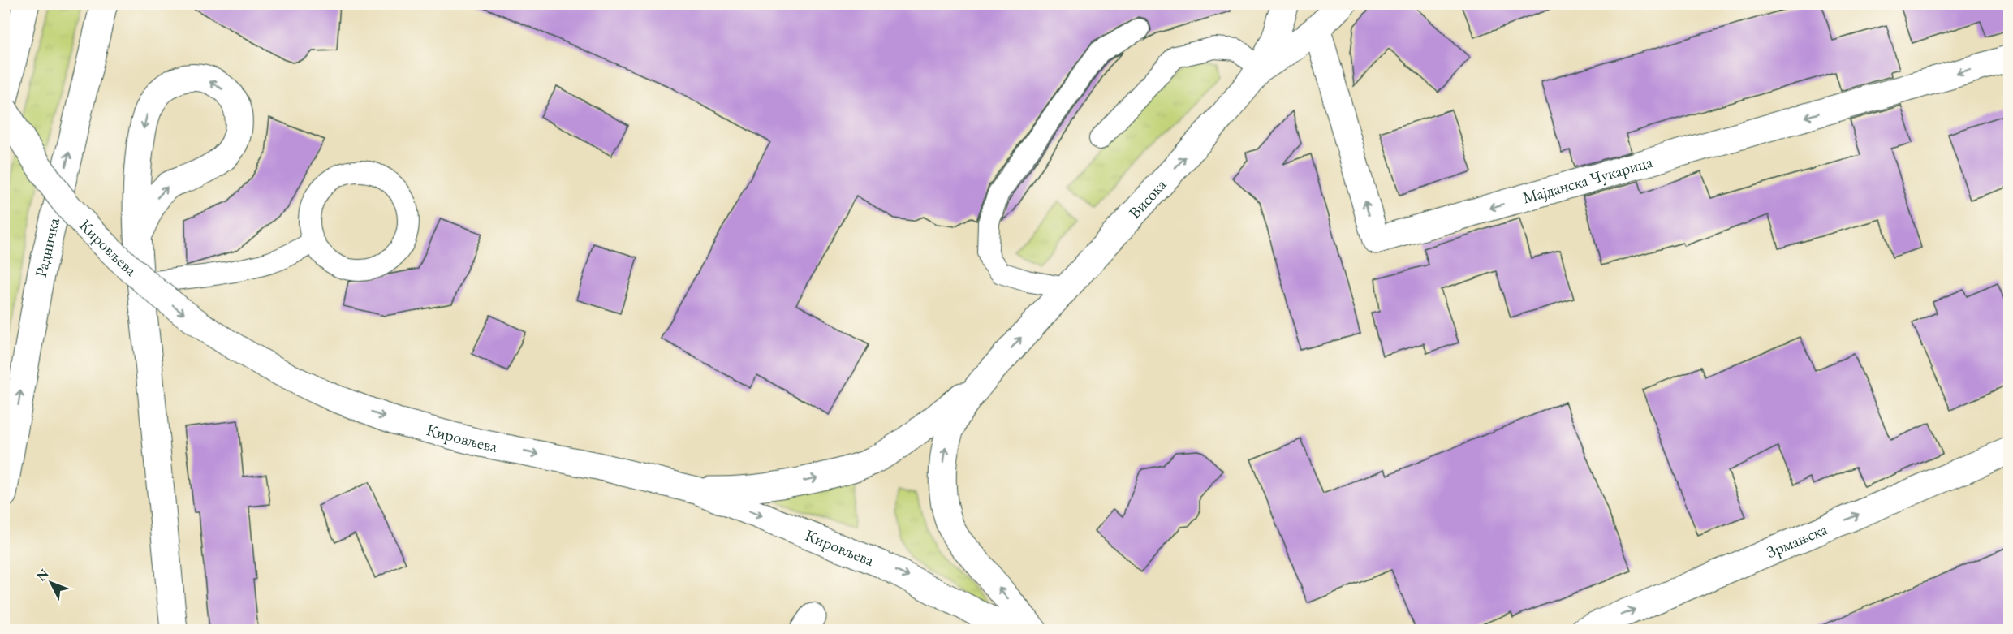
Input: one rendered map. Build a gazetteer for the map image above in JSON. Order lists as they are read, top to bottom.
{
  "streets": {
    "main road": [
      "Мајданска Чукарица",
      "Висока",
      "Кировљева",
      "Радничка",
      "Зрмањска"
    ]
  },
  "one_way": ["Висока", "Кировљева", "Зрмањска"],
  "north": "top left"
}
